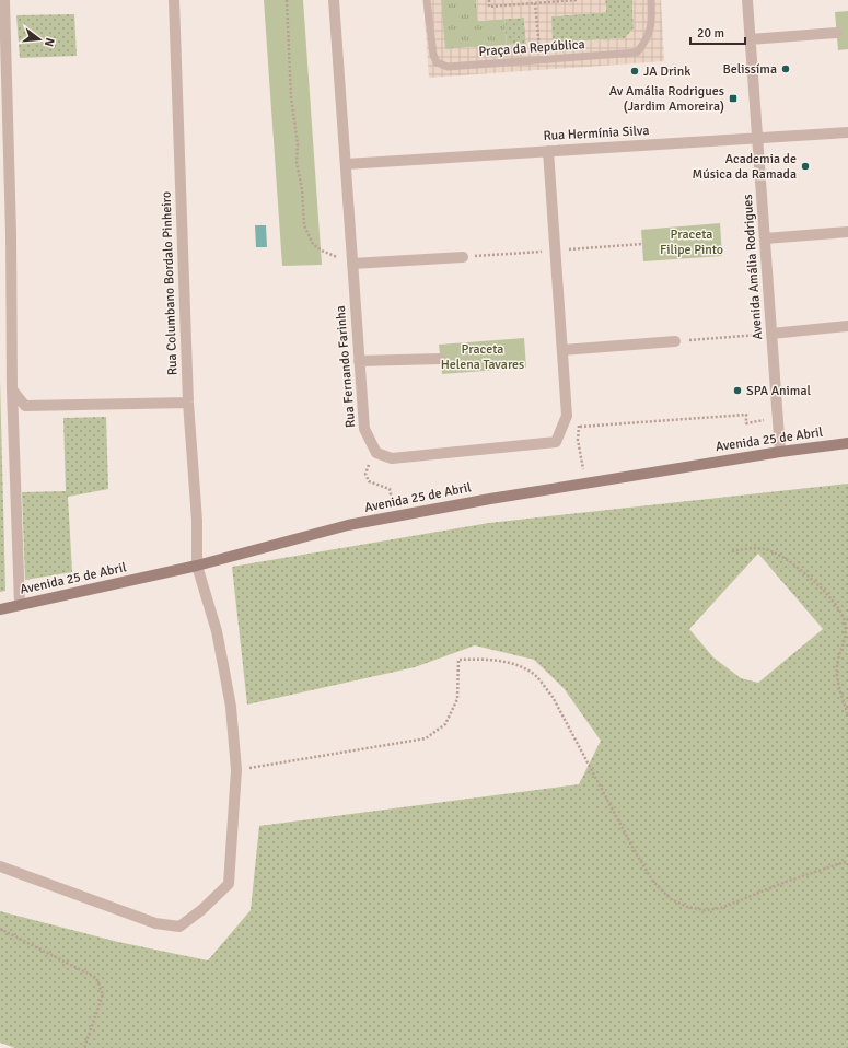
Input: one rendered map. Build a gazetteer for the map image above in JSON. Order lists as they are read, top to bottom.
{
  "streets": {
    "street": [
      "Rua Hermínia Silva",
      "Avenida Amália Rodrigues",
      "Rua Columbano Bordalo Pinheiro",
      "Rua Fernando Farinha",
      "Avenida 25 de Abril"
    ],
    "lane": ["Praça da República"]
  },
  "crossings": [
    ["Rua Hermínia Silva", "Avenida Amália Rodrigues"],
    ["Rua Hermínia Silva", "Rua Fernando Farinha"],
    ["Avenida Amália Rodrigues", "Avenida 25 de Abril"],
    ["Rua Columbano Bordalo Pinheiro", "Avenida 25 de Abril"]
  ],
  "parks": ["Praceta Filipe Pinto", "Praceta Helena Tavares"],
  "places": {
    "other": [
      "Belissíma",
      "JA Drink",
      "Academia de Música da Ramada",
      "SPA Animal"
    ],
    "transit": ["Av Amália Rodrigues (Jardim Amoreira)"]
  },
  "scale_bar": "20 m",
  "north": "right"
}
